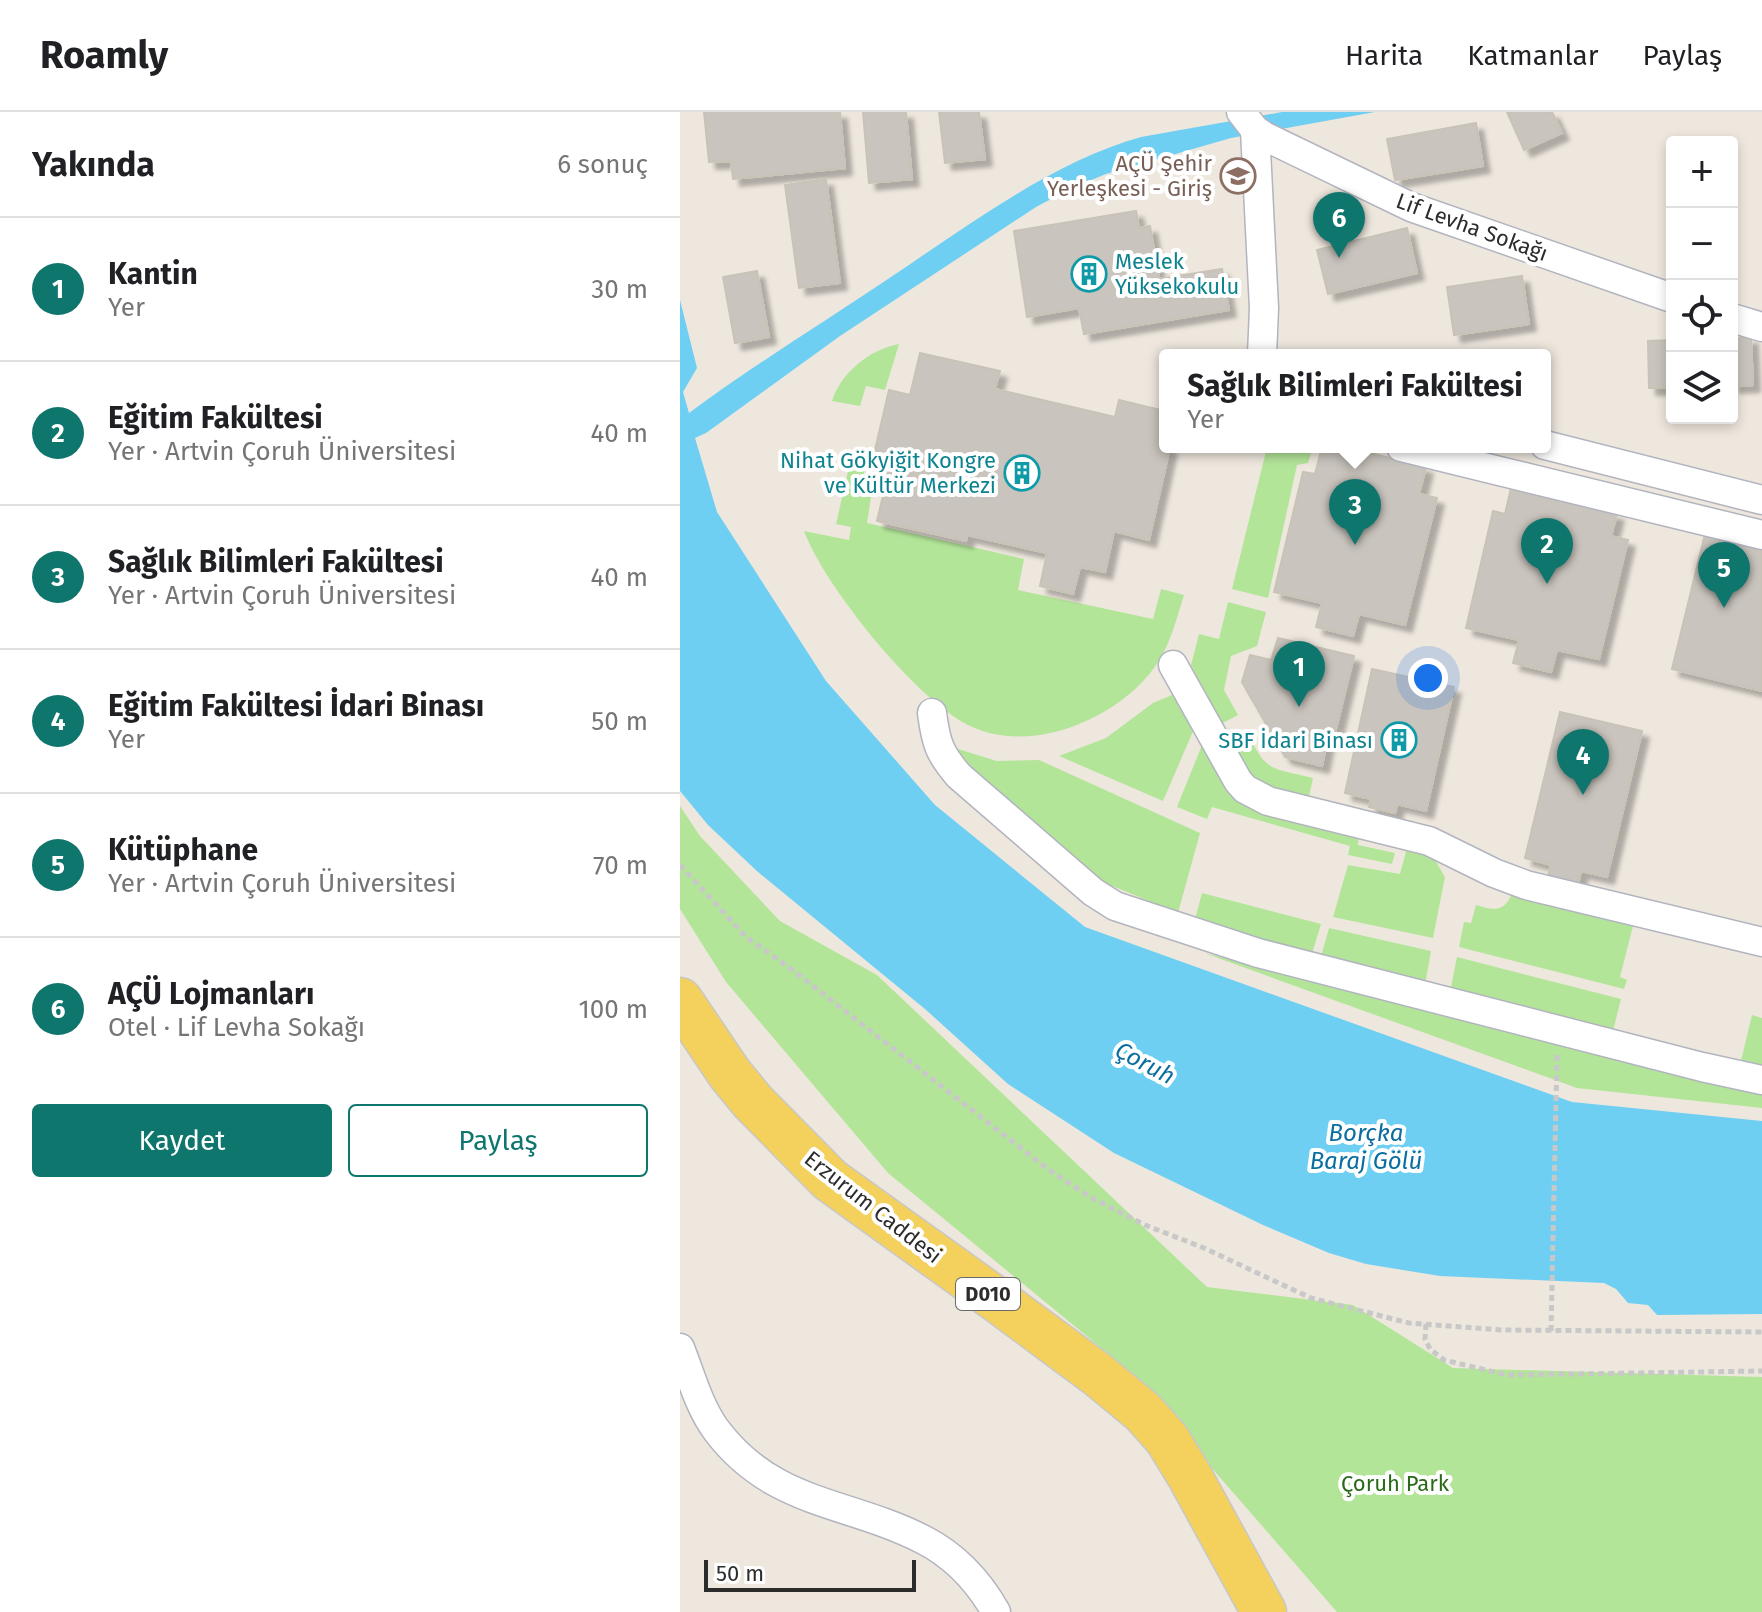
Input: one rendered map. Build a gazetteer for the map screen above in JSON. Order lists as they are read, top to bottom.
{
  "streets": {
    "main road": ["Erzurum Caddesi", "D010"],
    "street": ["Lif Levha Sokağı"]
  },
  "water": ["Çoruh", "Borçka Baraj Gölü"],
  "parks": ["Çoruh Park"],
  "places": {
    "school or university": ["AÇÜ Şehir Yerleşkesi - Giriş"],
    "building": ["Meslek Yüksekokulu", "Nihat Gökyiğit Kongre ve Kültür Merkezi", "SBF İdari Binası"]
  },
  "scale_bar": "50 m",
  "page": {
    "header": "Roamly",
    "nav": ["Harita", "Katmanlar", "Paylaş"],
    "heading": ["Yakında", "6 sonuç"],
    "map_buttons": ["+", "−"],
    "pins": [
      "6",
      "3",
      "2",
      "5",
      "1",
      "4"
    ],
    "list": [
      {
        "mark": "1",
        "name": "Kantin",
        "note": "Yer",
        "value": "30 m"
      },
      {
        "mark": "2",
        "name": "Eğitim Fakültesi",
        "note": "Yer · Artvin Çoruh Üniversitesi",
        "value": "40 m"
      },
      {
        "mark": "3",
        "name": "Sağlık Bilimleri Fakültesi",
        "note": "Yer · Artvin Çoruh Üniversitesi",
        "value": "40 m"
      },
      {
        "mark": "4",
        "name": "Eğitim Fakültesi İdari Binası",
        "note": "Yer",
        "value": "50 m"
      },
      {
        "mark": "5",
        "name": "Kütüphane",
        "note": "Yer · Artvin Çoruh Üniversitesi",
        "value": "70 m"
      },
      {
        "mark": "6",
        "name": "AÇÜ Lojmanları",
        "note": "Otel · Lif Levha Sokağı",
        "value": "100 m"
      }
    ],
    "popup": ["Sağlık Bilimleri Fakültesi", "Yer"],
    "buttons": ["Kaydet", "Paylaş"],
    "scale": "50 m"
  }
}
